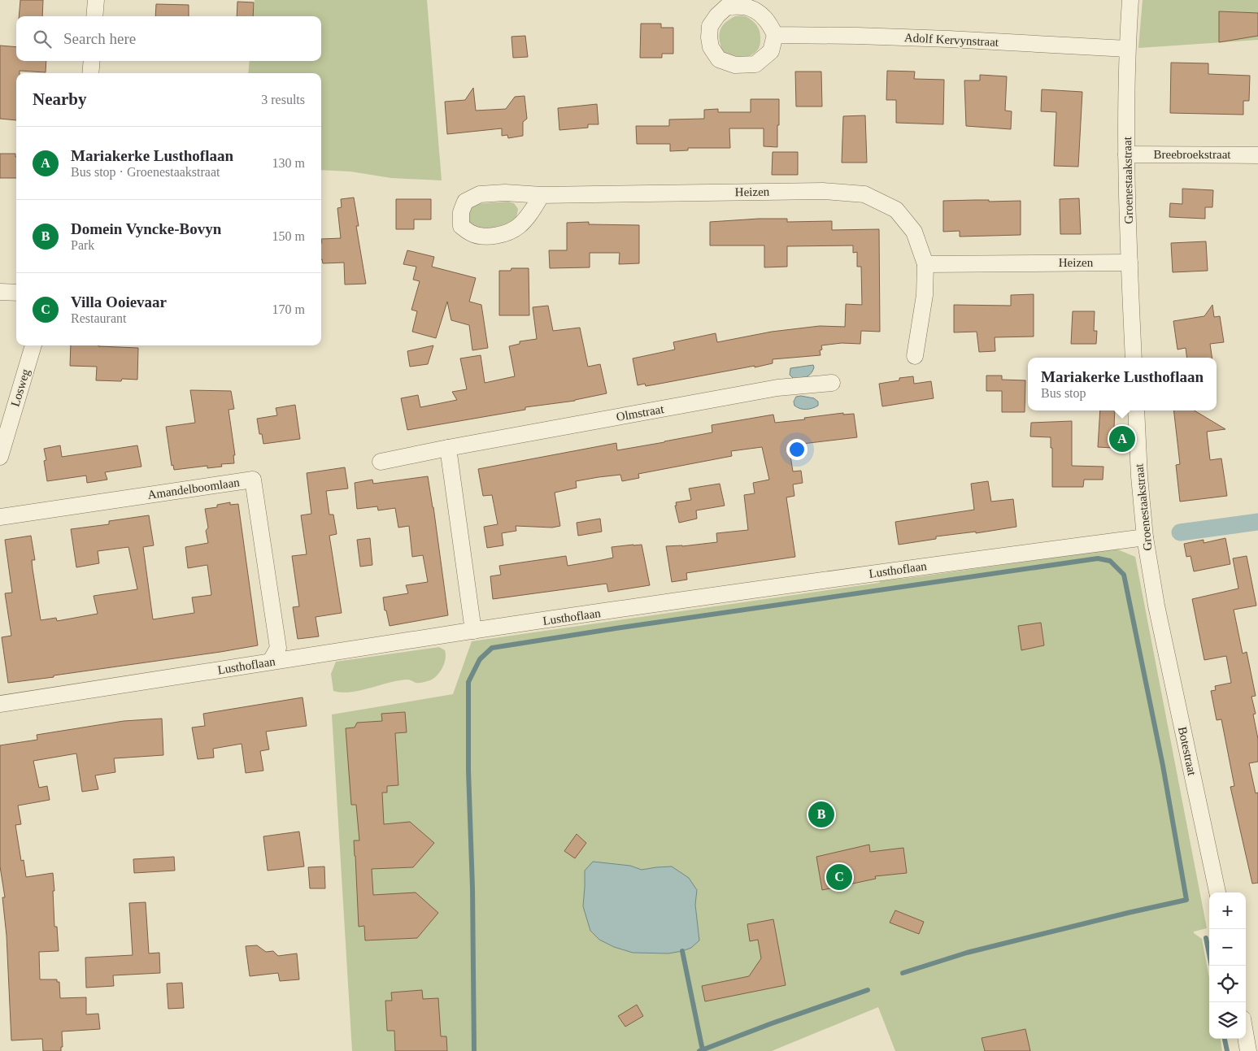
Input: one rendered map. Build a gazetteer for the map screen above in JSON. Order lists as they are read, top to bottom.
{
  "streets": {
    "street": [
      "Adolf Kervynstraat",
      "Breebroekstraat",
      "Groenestaakstraat",
      "Heizen",
      "Losweg",
      "Olmstraat",
      "Amandelboomlaan",
      "Lusthoflaan",
      "Botestraat"
    ]
  },
  "crossings": [
    ["Adolf Kervynstraat", "Groenestaakstraat"],
    ["Breebroekstraat", "Groenestaakstraat"],
    ["Groenestaakstraat", "Heizen"],
    ["Groenestaakstraat", "Lusthoflaan"],
    ["Groenestaakstraat", "Botestraat"],
    ["Amandelboomlaan", "Lusthoflaan"]
  ],
  "page": {
    "search": "Search here",
    "heading": ["Nearby", "3 results"],
    "list": [
      {
        "mark": "A",
        "name": "Mariakerke Lusthoflaan",
        "note": "Bus stop · Groenestaakstraat",
        "value": "130 m"
      },
      {
        "mark": "B",
        "name": "Domein Vyncke-Bovyn",
        "note": "Park",
        "value": "150 m"
      },
      {
        "mark": "C",
        "name": "Villa Ooievaar",
        "note": "Restaurant",
        "value": "170 m"
      }
    ],
    "popup": ["Mariakerke Lusthoflaan", "Bus stop"],
    "pins": ["A", "B", "C"],
    "map_buttons": ["+", "−"]
  }
}
